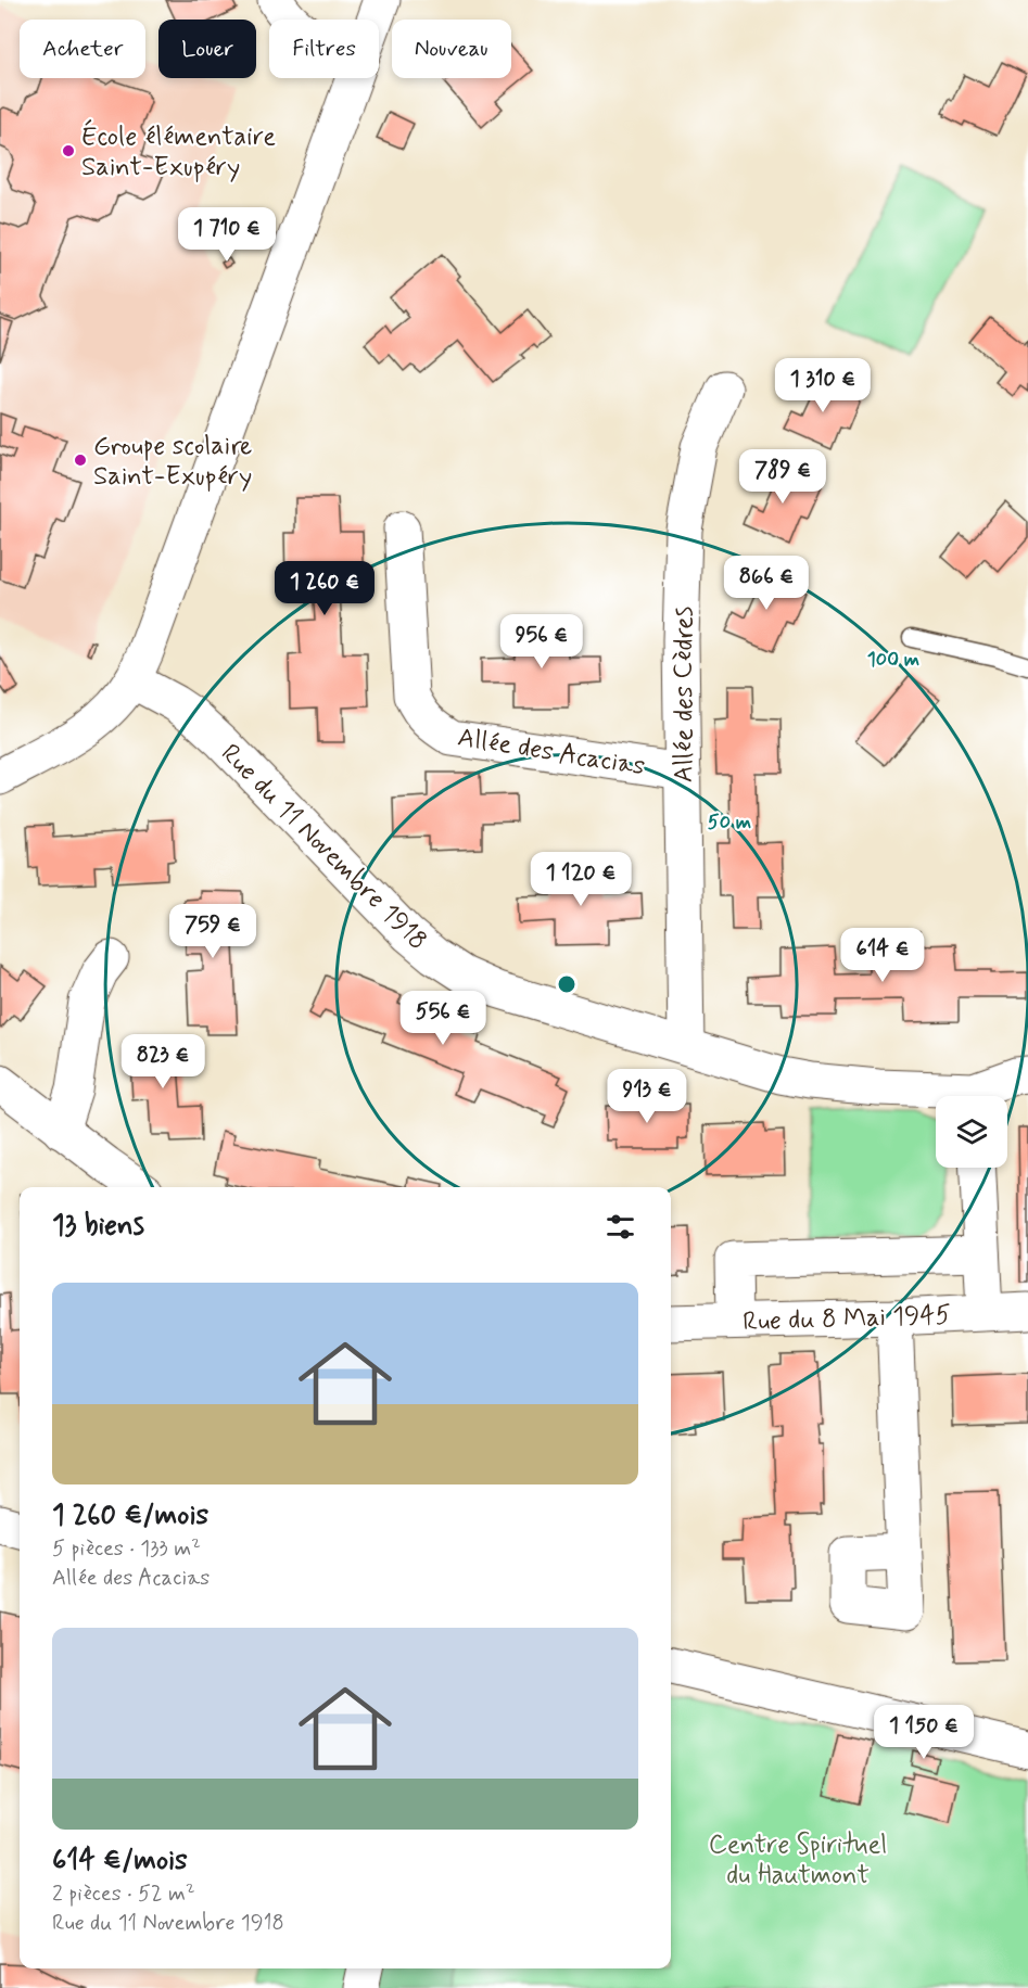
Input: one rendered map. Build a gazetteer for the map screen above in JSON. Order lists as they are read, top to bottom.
{
  "streets": {
    "street": [
      "Allée des Cèdres",
      "Allée des Acacias",
      "Rue du 11 Novembre 1918",
      "Rue du 8 Mai 1945"
    ]
  },
  "crossings": [
    ["Allée des Cèdres", "Allée des Acacias"],
    ["Allée des Cèdres", "Rue du 11 Novembre 1918"]
  ],
  "parks": ["Centre Spirituel du Hautmont"],
  "places": ["École élémentaire Saint-Exupéry", "Groupe scolaire Saint-Exupéry"],
  "page": {
    "chip": [
      "Acheter",
      "Louer",
      "Filtres",
      "Nouveau"
    ],
    "price": [
      "1 710 €",
      "1 310 €",
      "789 €",
      "866 €",
      "1 260 €",
      "956 €",
      "1 120 €",
      "759 €",
      "614 €",
      "556 €",
      "823 €",
      "913 €",
      "1 150 €"
    ],
    "heading": "13 biens",
    "list": [
      {
        "name": "1 260 €/mois",
        "note": "5 pièces · 133 m² · Allée des Acacias"
      },
      {
        "name": "614 €/mois",
        "note": "2 pièces · 52 m² · Rue du 11 Novembre 1918"
      }
    ]
  },
  "rings": ["100 m", "50 m"]
}
